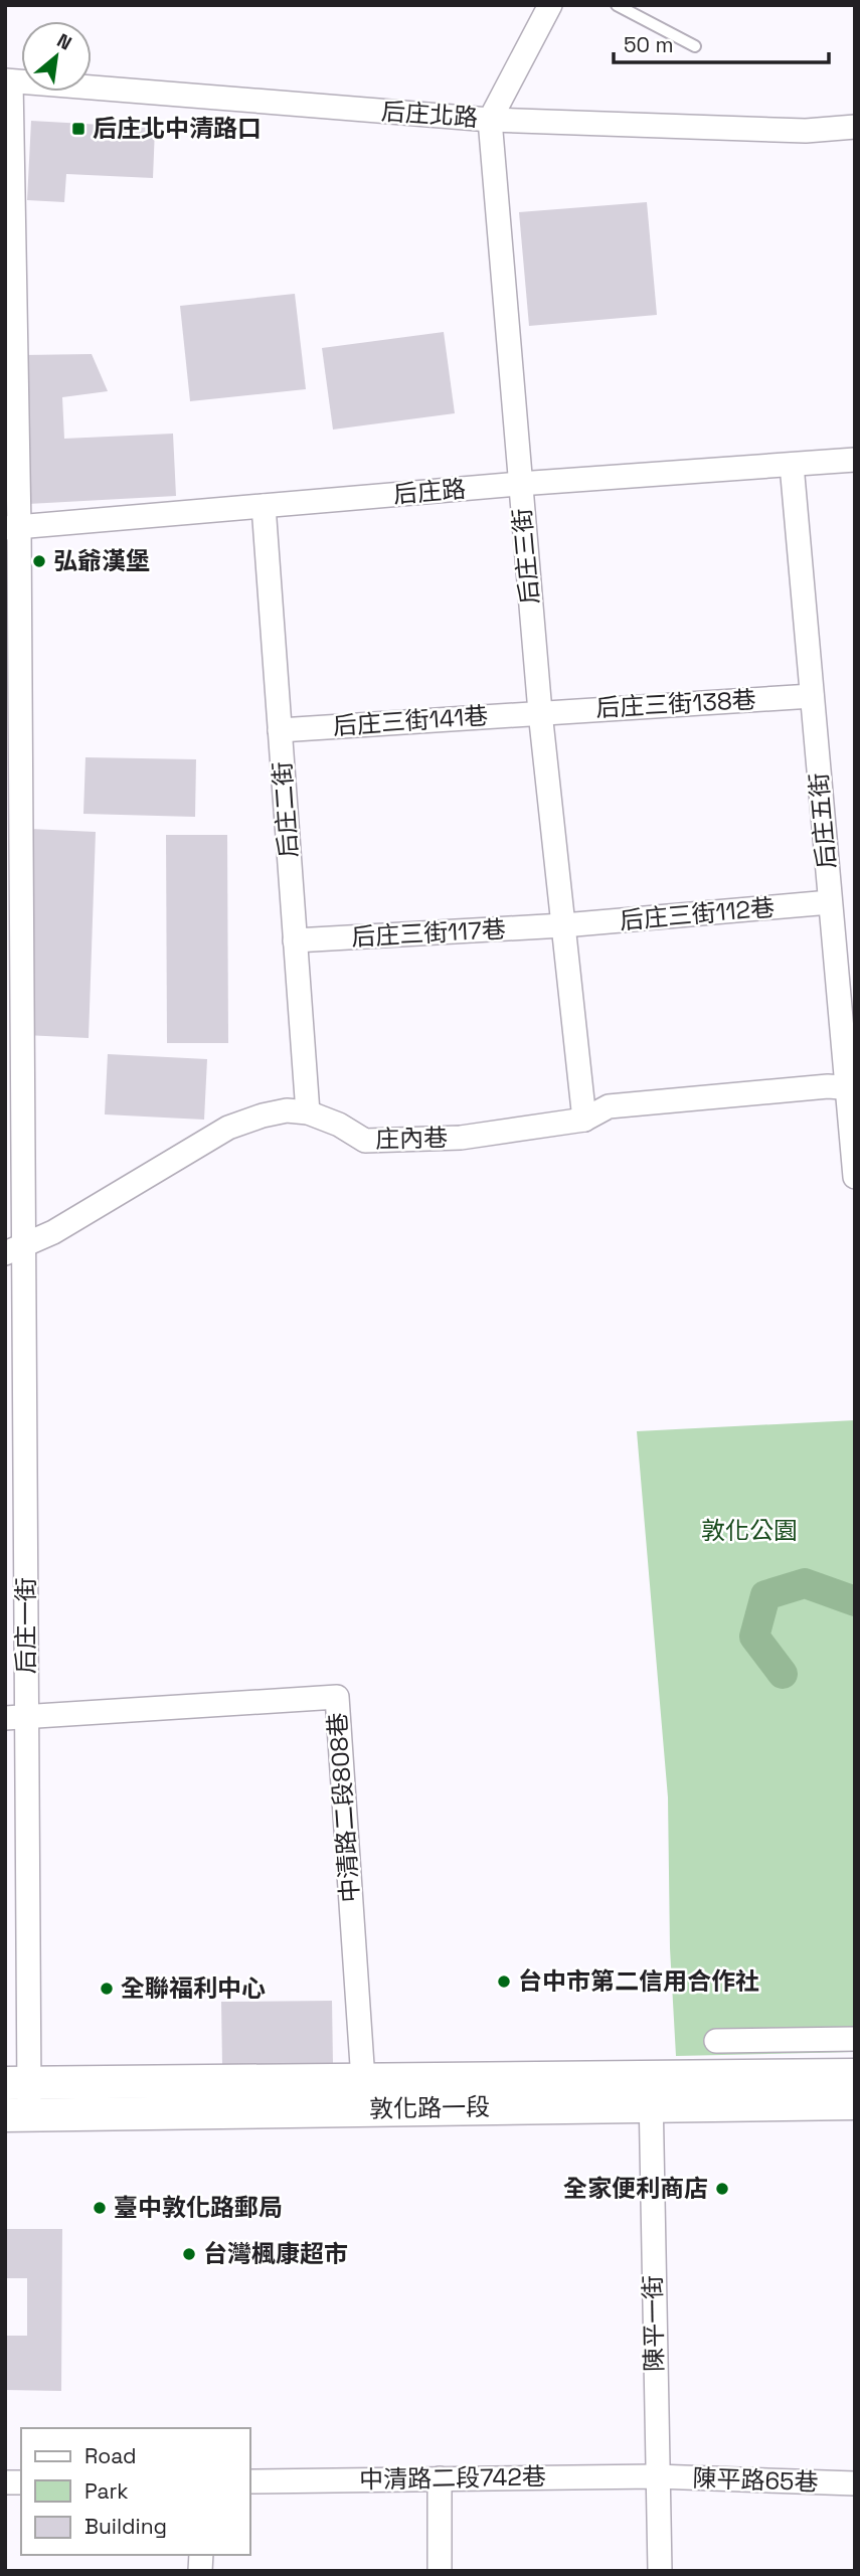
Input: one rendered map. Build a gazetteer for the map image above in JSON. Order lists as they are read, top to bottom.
{
  "streets": {
    "street": [
      "后庄北路",
      "后庄路",
      "后庄三街",
      "后庄三街138巷",
      "后庄三街141巷",
      "后庄二街",
      "后庄五街",
      "后庄三街112巷",
      "后庄三街117巷",
      "庄內巷",
      "后庄一街",
      "中清路二段808巷",
      "敦化路一段",
      "陳平一街",
      "中清路二段742巷",
      "陳平路65巷"
    ]
  },
  "crossings": [
    ["后庄北路", "后庄三街"],
    ["后庄北路", "后庄一街"],
    ["后庄路", "后庄三街"],
    ["后庄路", "后庄二街"],
    ["后庄路", "后庄五街"],
    ["后庄路", "后庄一街"],
    ["后庄三街", "后庄三街138巷"],
    ["后庄三街", "后庄三街141巷"],
    ["后庄三街", "后庄三街112巷"],
    ["后庄三街", "后庄三街117巷"],
    ["后庄三街", "庄內巷"],
    ["后庄三街138巷", "后庄三街141巷"],
    ["后庄三街138巷", "后庄五街"],
    ["后庄三街141巷", "后庄二街"],
    ["后庄二街", "后庄三街117巷"],
    ["后庄二街", "庄內巷"],
    ["后庄五街", "后庄三街112巷"],
    ["后庄五街", "庄內巷"],
    ["后庄三街112巷", "后庄三街117巷"],
    ["庄內巷", "后庄一街"],
    ["后庄一街", "中清路二段808巷"],
    ["后庄一街", "敦化路一段"],
    ["中清路二段808巷", "敦化路一段"],
    ["敦化路一段", "陳平一街"],
    ["陳平一街", "中清路二段742巷"],
    ["陳平一街", "陳平路65巷"],
    ["中清路二段742巷", "陳平路65巷"]
  ],
  "parks": ["敦化公園"],
  "places": {
    "transit": ["后庄北中清路口"],
    "other": [
      "弘爺漢堡",
      "台中市第二信用合作社",
      "全聯福利中心",
      "全家便利商店",
      "臺中敦化路郵局",
      "台灣楓康超市"
    ]
  },
  "legend": ["Road", "Park", "Building"],
  "scale_bar": "50 m",
  "north": "top right"
}
